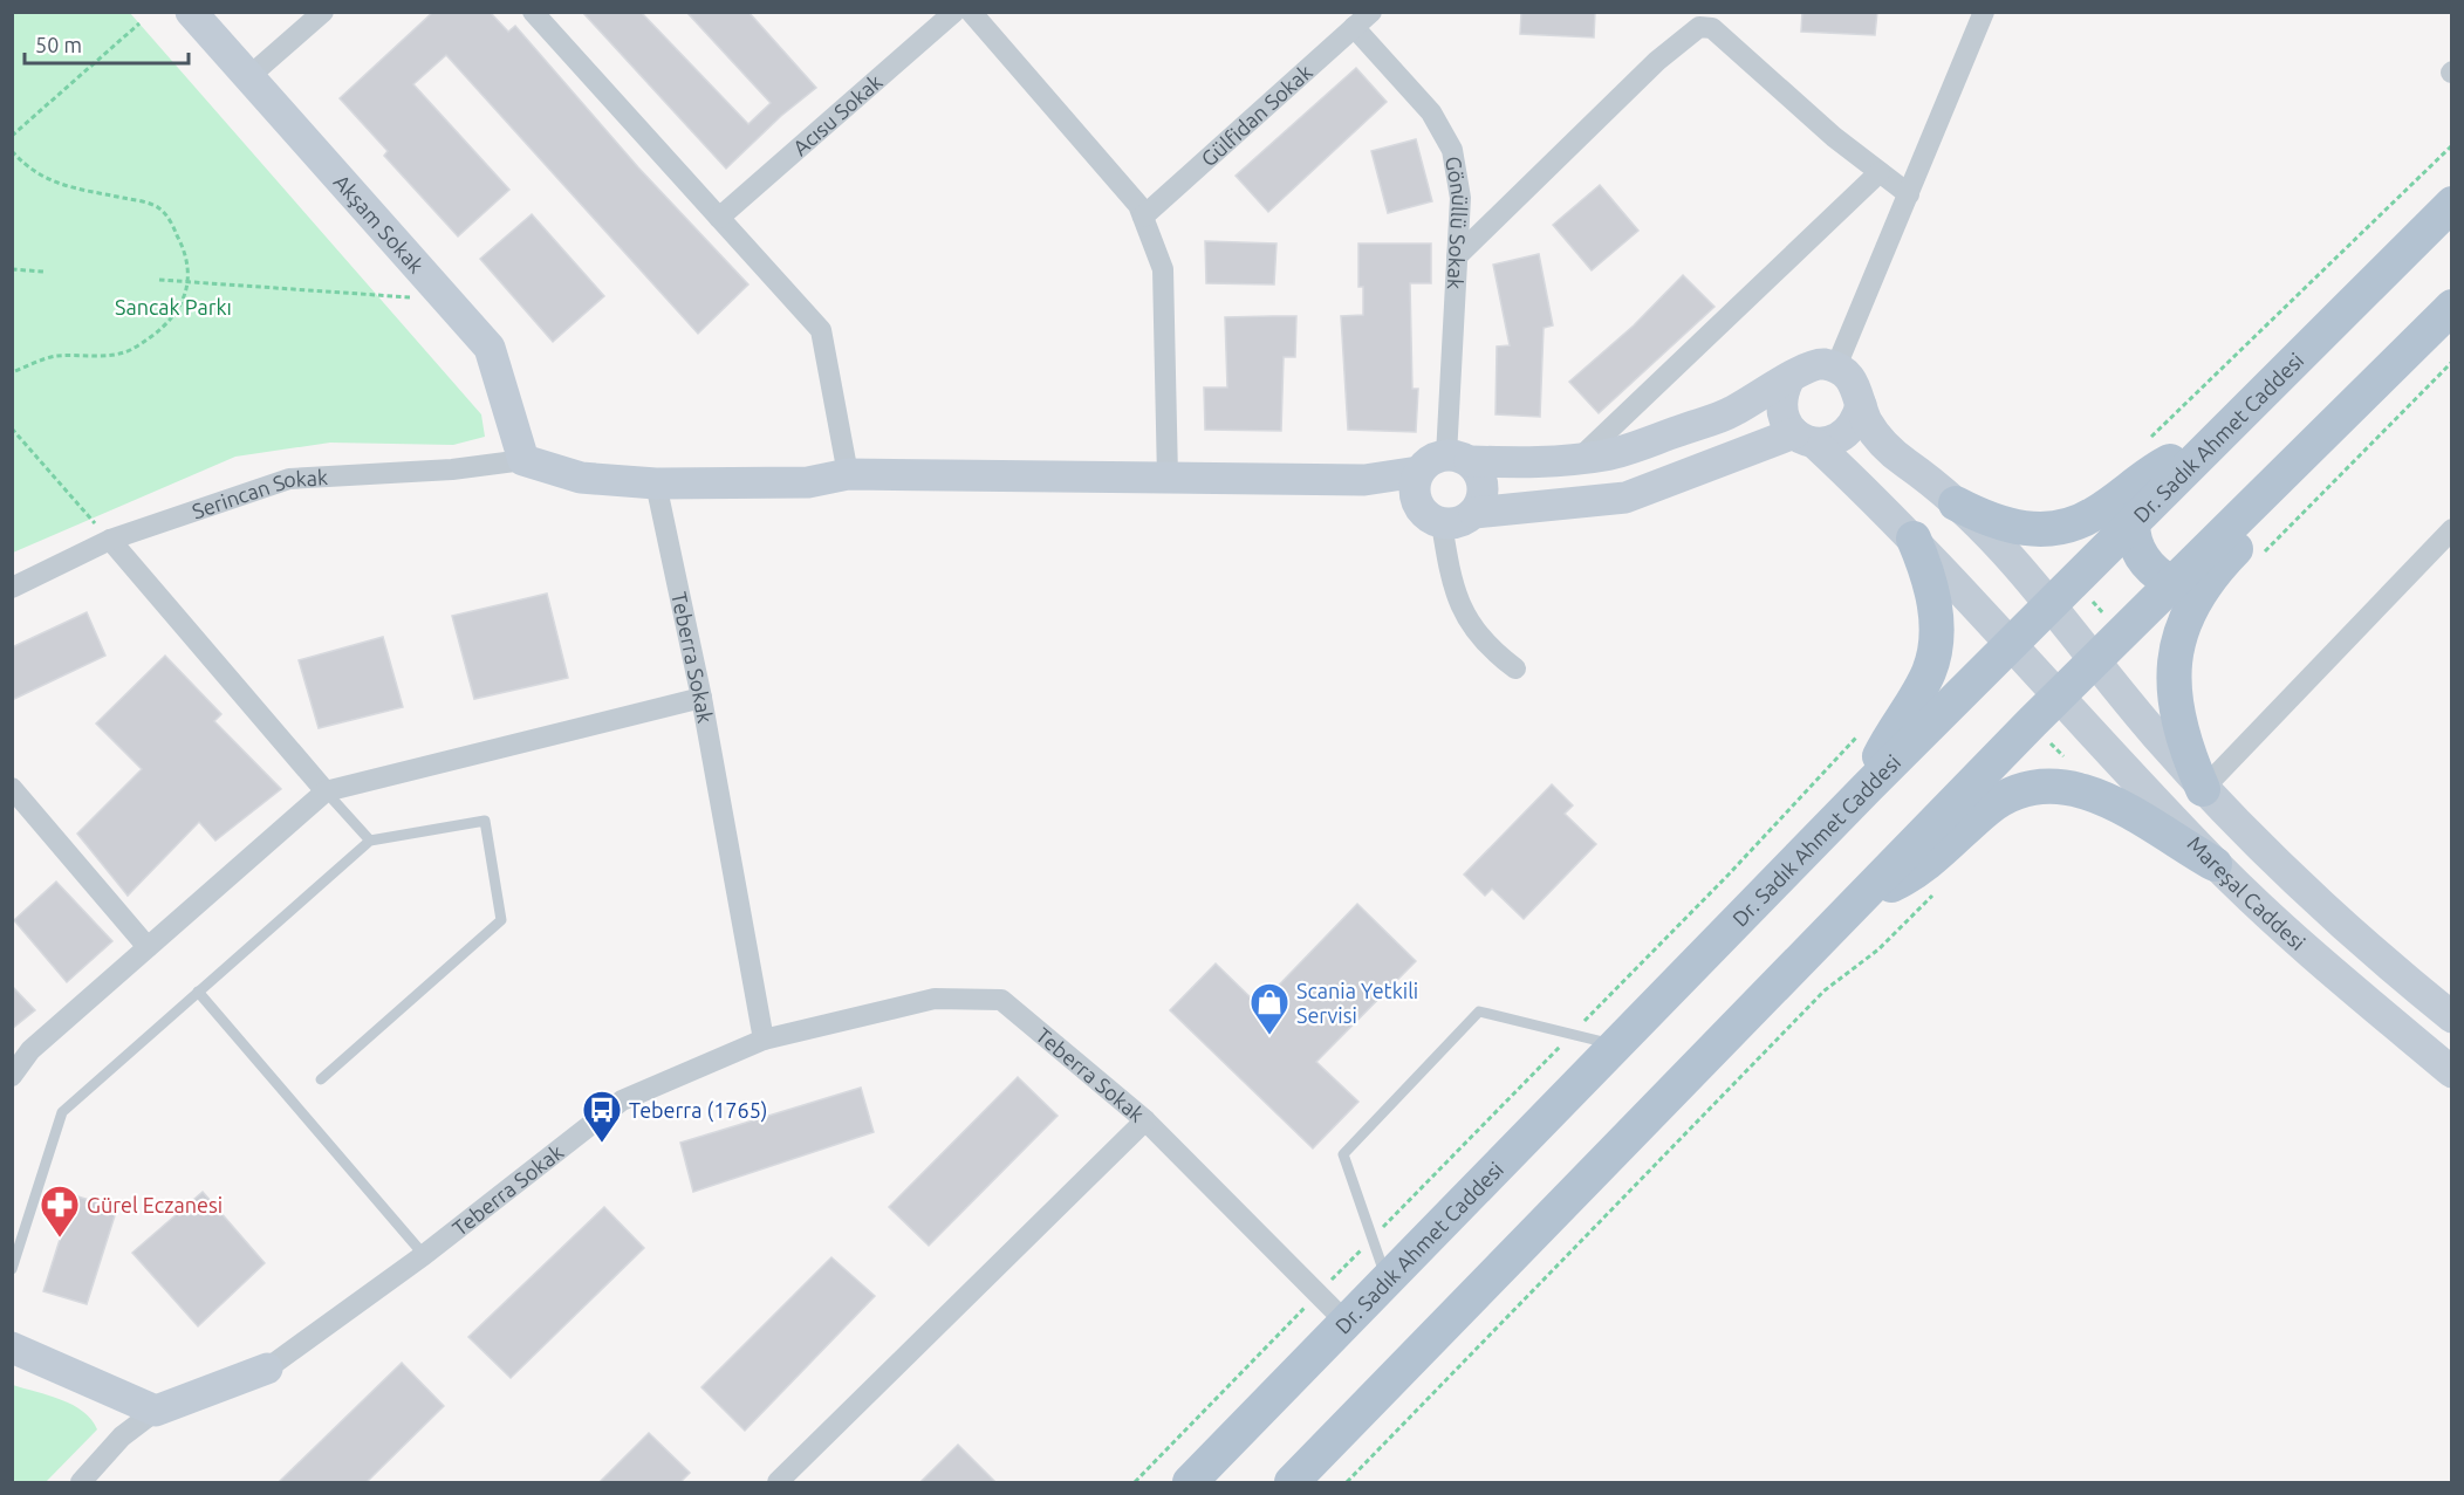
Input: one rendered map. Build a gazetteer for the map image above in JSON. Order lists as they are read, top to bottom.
{
  "streets": {
    "main road": ["Dr. Sadık Ahmet Caddesi"],
    "street": [
      "Acısu Sokak",
      "Gülfidan Sokak",
      "Akşam Sokak",
      "Gönüllü Sokak",
      "Serincan Sokak",
      "Teberra Sokak",
      "Mareşal Caddesi"
    ]
  },
  "crossings": [
    ["Gülfidan Sokak", "Gönüllü Sokak"],
    ["Akşam Sokak", "Serincan Sokak"],
    ["Dr. Sadık Ahmet Caddesi", "Teberra Sokak"],
    ["Dr. Sadık Ahmet Caddesi", "Mareşal Caddesi"]
  ],
  "parks": ["Sancak Parkı"],
  "places": {
    "shop": ["Scania Yetkili Servisi"],
    "bus stop": ["Teberra (1765)"],
    "pharmacy": ["Gürel Eczanesi"]
  },
  "scale_bar": "50 m"
}
